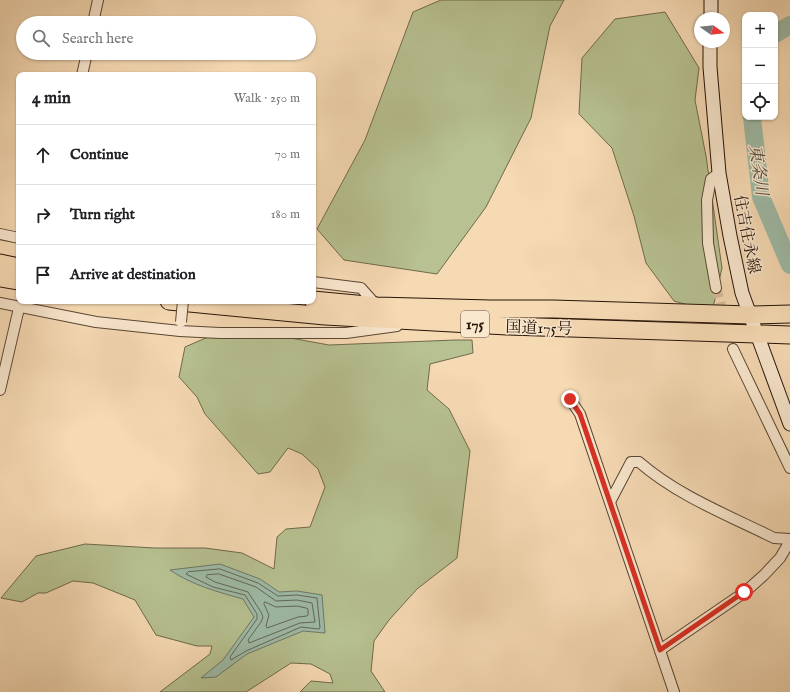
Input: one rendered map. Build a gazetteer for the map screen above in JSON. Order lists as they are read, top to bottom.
{
  "streets": {
    "highway": ["175", "国道175号"],
    "main road": ["住吉住永線"]
  },
  "crossings": [
    ["住吉住永線", "国道175号"]
  ],
  "water": ["東条川"],
  "north": "right",
  "page": {
    "map_buttons": ["+", "−"],
    "search": "Search here",
    "heading": ["4 min", "Walk · 250 m"],
    "list": [
      ["Continue", "70 m"],
      ["Turn right", "180 m"],
      "Arrive at destination"
    ]
  }
}
